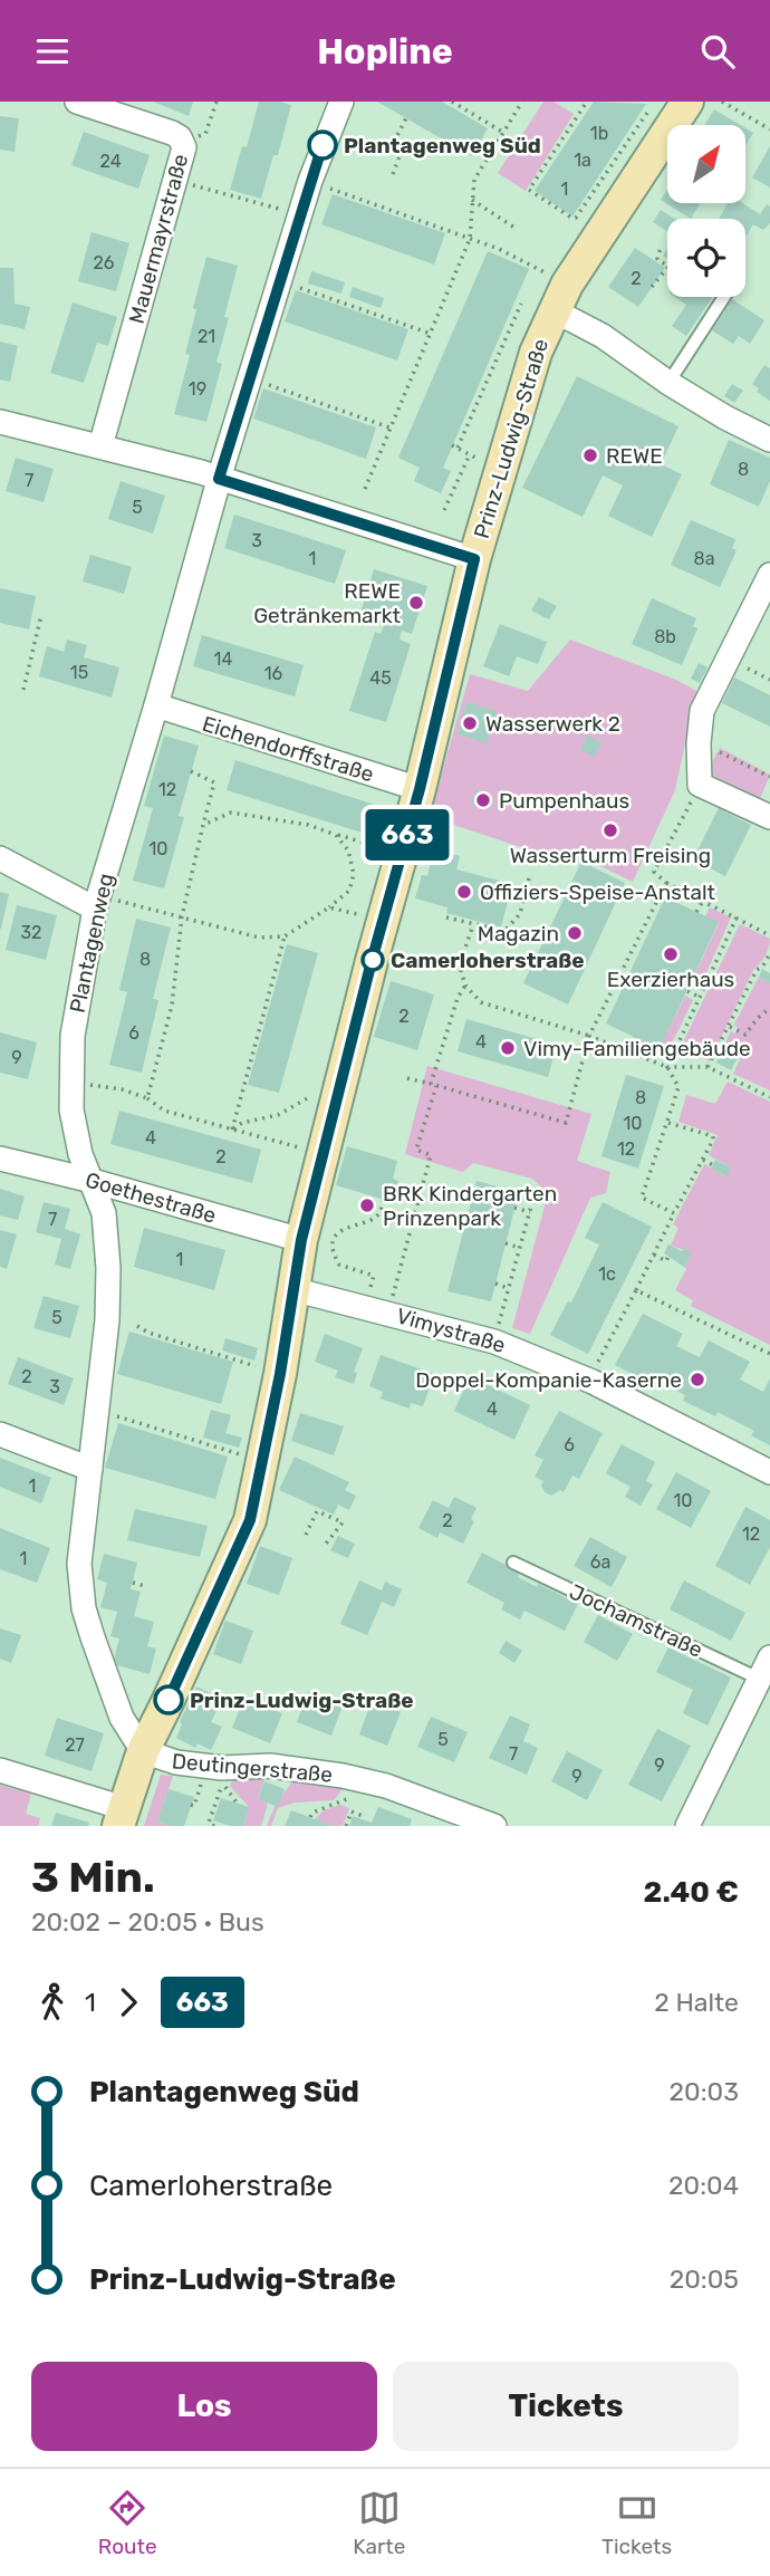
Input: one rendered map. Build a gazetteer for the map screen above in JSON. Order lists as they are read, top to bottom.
{
  "streets": {
    "street": [
      "Mauermayrstraße",
      "Prinz-Ludwig-Straße",
      "Eichendorffstraße",
      "Plantagenweg",
      "Goethestraße",
      "Vimystraße",
      "Deutingerstraße"
    ],
    "lane": ["Jochamstraße"]
  },
  "crossings": [
    ["Prinz-Ludwig-Straße", "Eichendorffstraße"],
    ["Prinz-Ludwig-Straße", "Plantagenweg"],
    ["Prinz-Ludwig-Straße", "Goethestraße"],
    ["Prinz-Ludwig-Straße", "Vimystraße"],
    ["Prinz-Ludwig-Straße", "Deutingerstraße"],
    ["Eichendorffstraße", "Plantagenweg"],
    ["Plantagenweg", "Goethestraße"],
    ["Plantagenweg", "Deutingerstraße"]
  ],
  "places": [
    "Plantagenweg Süd",
    "REWE",
    "REWE Getränkemarkt",
    "Wasserwerk 2",
    "Pumpenhaus",
    "Wasserturm Freising",
    "Offiziers-Speise-Anstalt",
    "Magazin",
    "Exerzierhaus",
    "Camerloherstraße",
    "Vimy-Familiengebäude",
    "BRK Kindergarten Prinzenpark",
    "Doppel-Kompanie-Kaserne",
    "Prinz-Ludwig-Straße"
  ],
  "lines": ["bus line 663"],
  "house_numbers": [
    "1b",
    "1a",
    "24",
    "1",
    "26",
    "2",
    "21",
    "19",
    "8",
    "7",
    "5",
    "3",
    "1",
    "8a",
    "8b",
    "14",
    "15",
    "16",
    "45",
    "12",
    "10",
    "32",
    "8",
    "2",
    "6",
    "4",
    "9",
    "8",
    "10",
    "4",
    "12",
    "2",
    "7",
    "1",
    "1c",
    "5",
    "2",
    "3",
    "4",
    "6",
    "1",
    "10",
    "2",
    "12",
    "1",
    "6a",
    "5",
    "27",
    "7",
    "9",
    "9"
  ],
  "north": "top right",
  "page": {
    "header": "Hopline",
    "on_map": "663",
    "heading": ["3 Min.", "20:02 – 20:05 · Bus", "2.40 €"],
    "legs": ["1", "663", "2 Halte"],
    "list": [
      {
        "name": "Plantagenweg Süd",
        "value": "20:03"
      },
      {
        "name": "Camerloherstraße",
        "value": "20:04"
      },
      {
        "name": "Prinz-Ludwig-Straße",
        "value": "20:05"
      }
    ],
    "buttons": ["Los", "Tickets"],
    "tabs": ["Route", "Karte", "Tickets"]
  }
}
